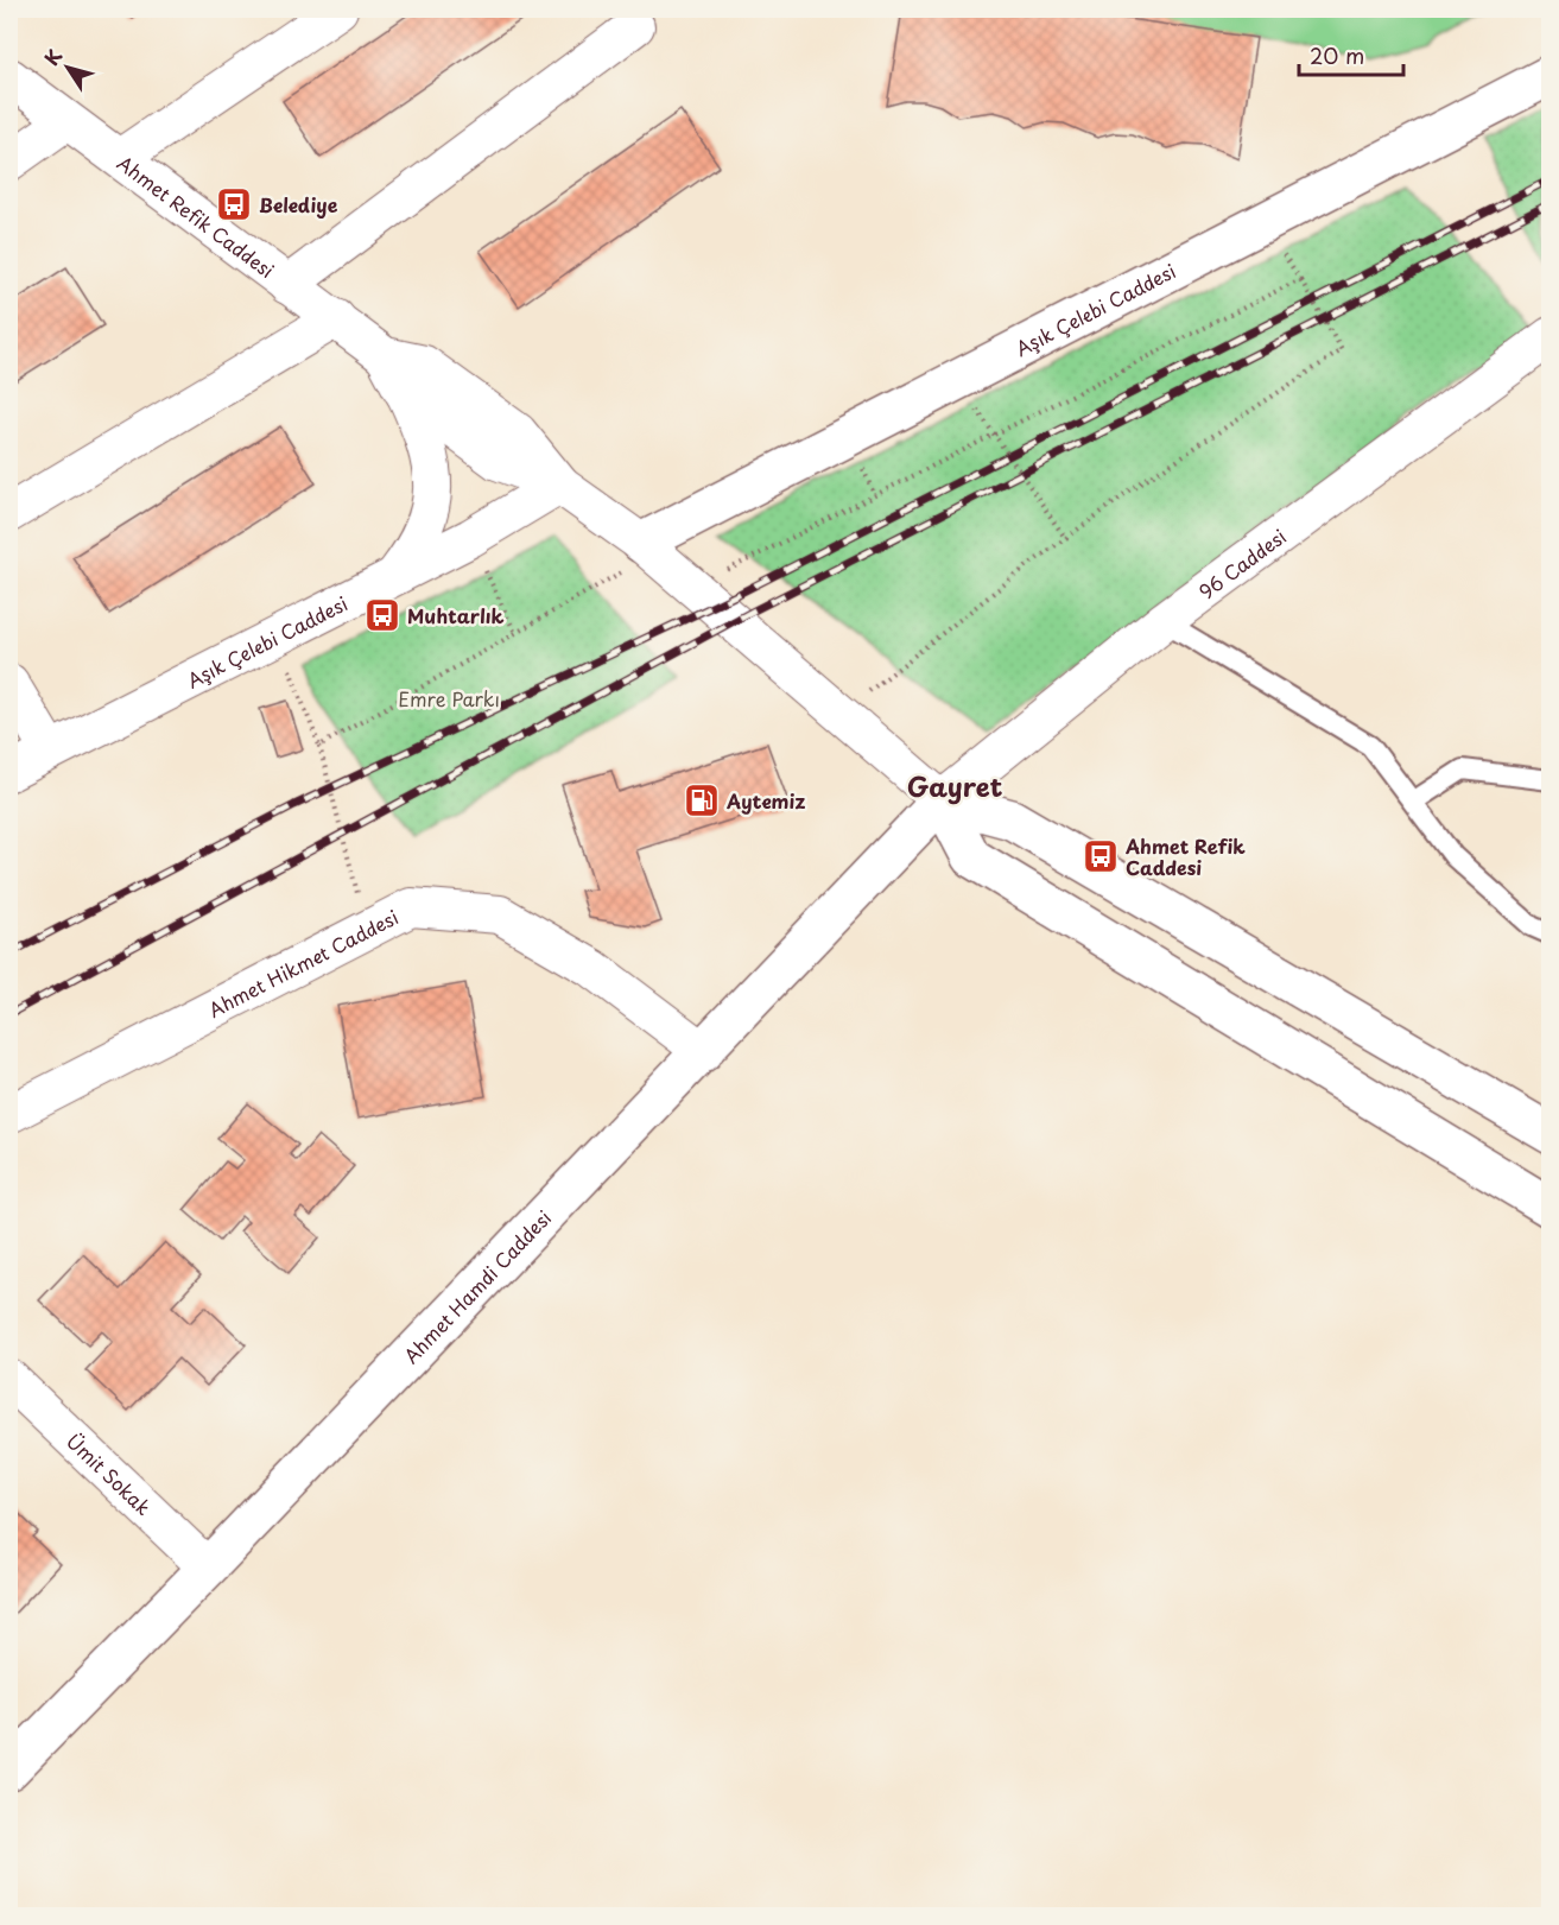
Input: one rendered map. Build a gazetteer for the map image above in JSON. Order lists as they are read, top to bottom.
{
  "streets": {
    "street": [
      "Ahmet Refik Caddesi",
      "Aşık Çelebi Caddesi",
      "96 Caddesi",
      "Ahmet Hikmet Caddesi",
      "Ahmet Hamdi Caddesi",
      "Ümit Sokak"
    ]
  },
  "crossings": [
    ["Ahmet Refik Caddesi", "Aşık Çelebi Caddesi"],
    ["Ahmet Refik Caddesi", "96 Caddesi"],
    ["Ahmet Refik Caddesi", "Ahmet Hamdi Caddesi"],
    ["96 Caddesi", "Ahmet Hamdi Caddesi"],
    ["Ahmet Hikmet Caddesi", "Ahmet Hamdi Caddesi"],
    ["Ahmet Hamdi Caddesi", "Ümit Sokak"]
  ],
  "districts": ["Gayret"],
  "parks": ["Emre Parkı"],
  "places": {
    "bus stop": ["Belediye", "Muhtarlık", "Ahmet Refik Caddesi"],
    "fuel station": ["Aytemiz"]
  },
  "scale_bar": "20 m",
  "north": "top left"
}
